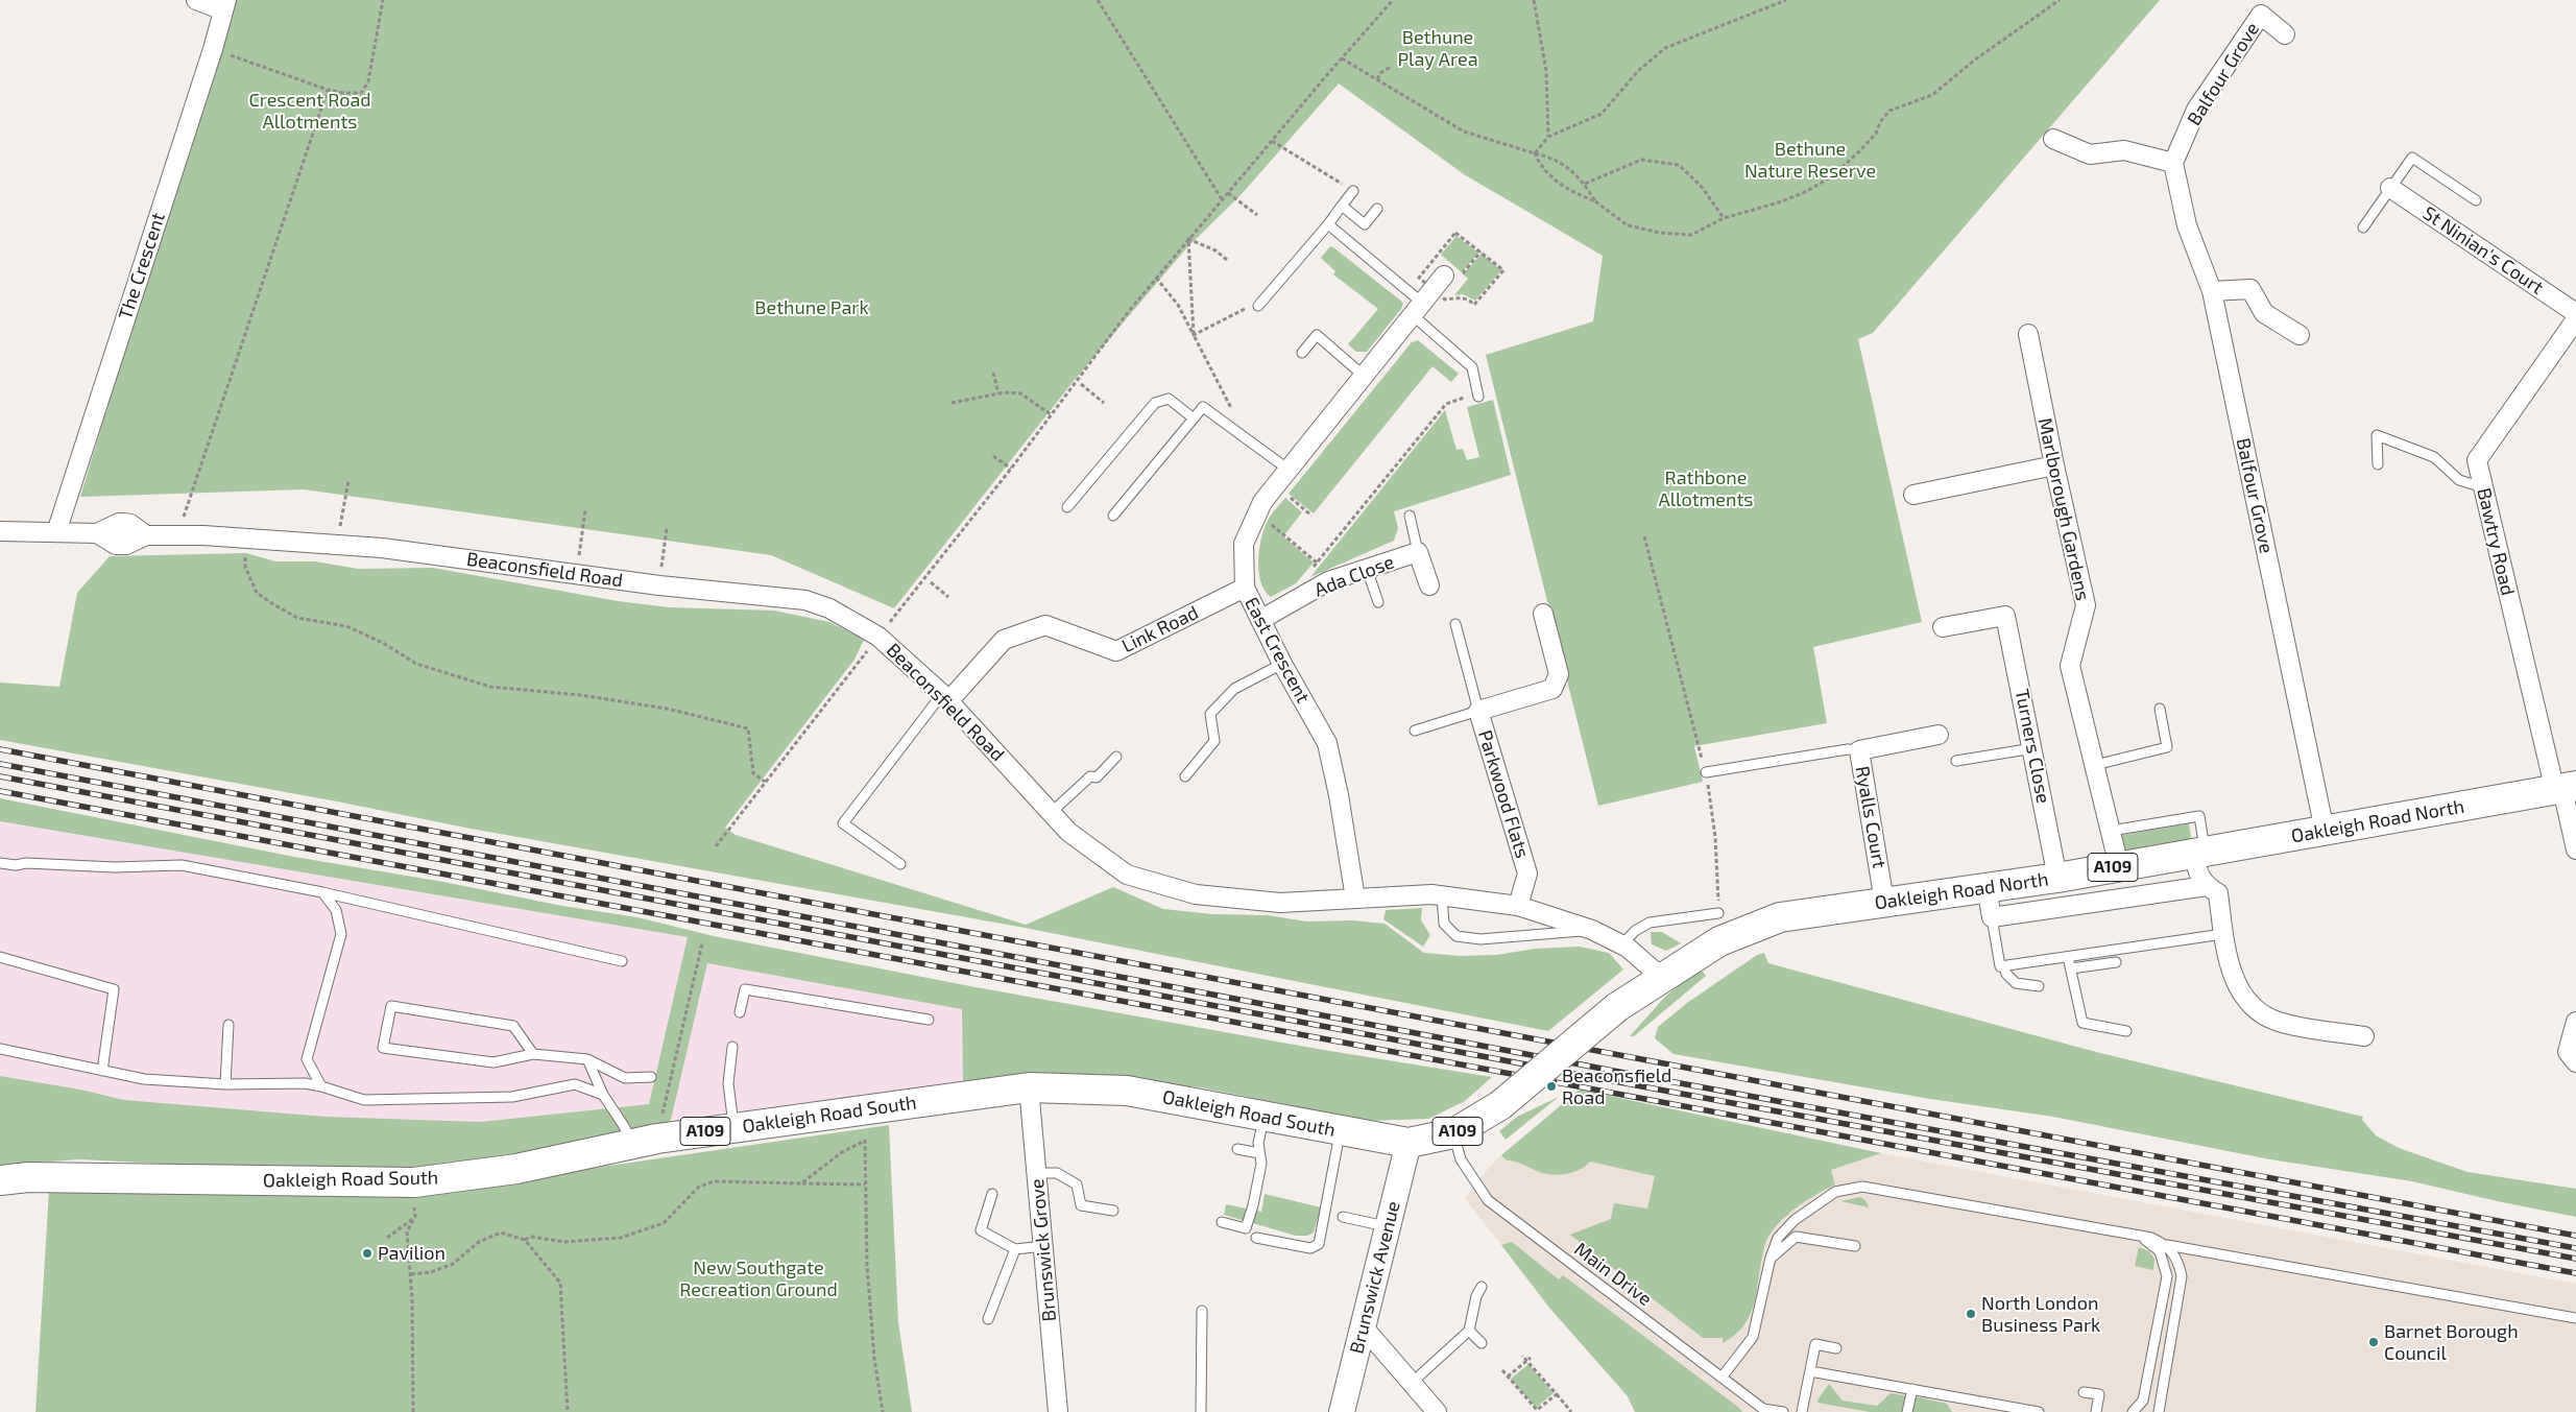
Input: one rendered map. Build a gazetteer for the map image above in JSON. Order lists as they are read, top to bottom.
{
  "streets": {
    "main road": ["Oakleigh Road North", "A109", "Oakleigh Road South"],
    "street": [
      "Balfour Grove",
      "St Ninian's Court",
      "The Crescent",
      "Marlborough Gardens",
      "Bawtry Road",
      "Beaconsfield Road",
      "Ada Close",
      "Link Road",
      "East Crescent",
      "Turners Close",
      "Parkwood Flats",
      "Ryalls Court",
      "Brunswick Grove",
      "Brunswick Avenue"
    ],
    "lane": ["Main Drive"]
  },
  "crossings": [
    ["Balfour Grove", "Oakleigh Road North"],
    ["The Crescent", "Beaconsfield Road"],
    ["Marlborough Gardens", "Oakleigh Road North"],
    ["Bawtry Road", "Oakleigh Road North"],
    ["Beaconsfield Road", "Link Road"],
    ["Beaconsfield Road", "East Crescent"],
    ["Beaconsfield Road", "Parkwood Flats"],
    ["Beaconsfield Road", "Oakleigh Road North"],
    ["Ada Close", "East Crescent"],
    ["Link Road", "East Crescent"],
    ["Turners Close", "Oakleigh Road North"],
    ["Ryalls Court", "Oakleigh Road North"],
    ["Oakleigh Road North", "Oakleigh Road South"],
    ["Oakleigh Road North", "Main Drive"],
    ["Oakleigh Road North", "Brunswick Avenue"],
    ["Oakleigh Road South", "Brunswick Grove"],
    ["Oakleigh Road South", "Brunswick Avenue"]
  ],
  "parks": [
    "Bethune Play Area",
    "Crescent Road Allotments",
    "Bethune Nature Reserve",
    "Bethune Park",
    "Rathbone Allotments",
    "New Southgate Recreation Ground"
  ],
  "places": [
    "Beaconsfield Road",
    "Pavilion",
    "North London Business Park",
    "Barnet Borough Council"
  ]
}
